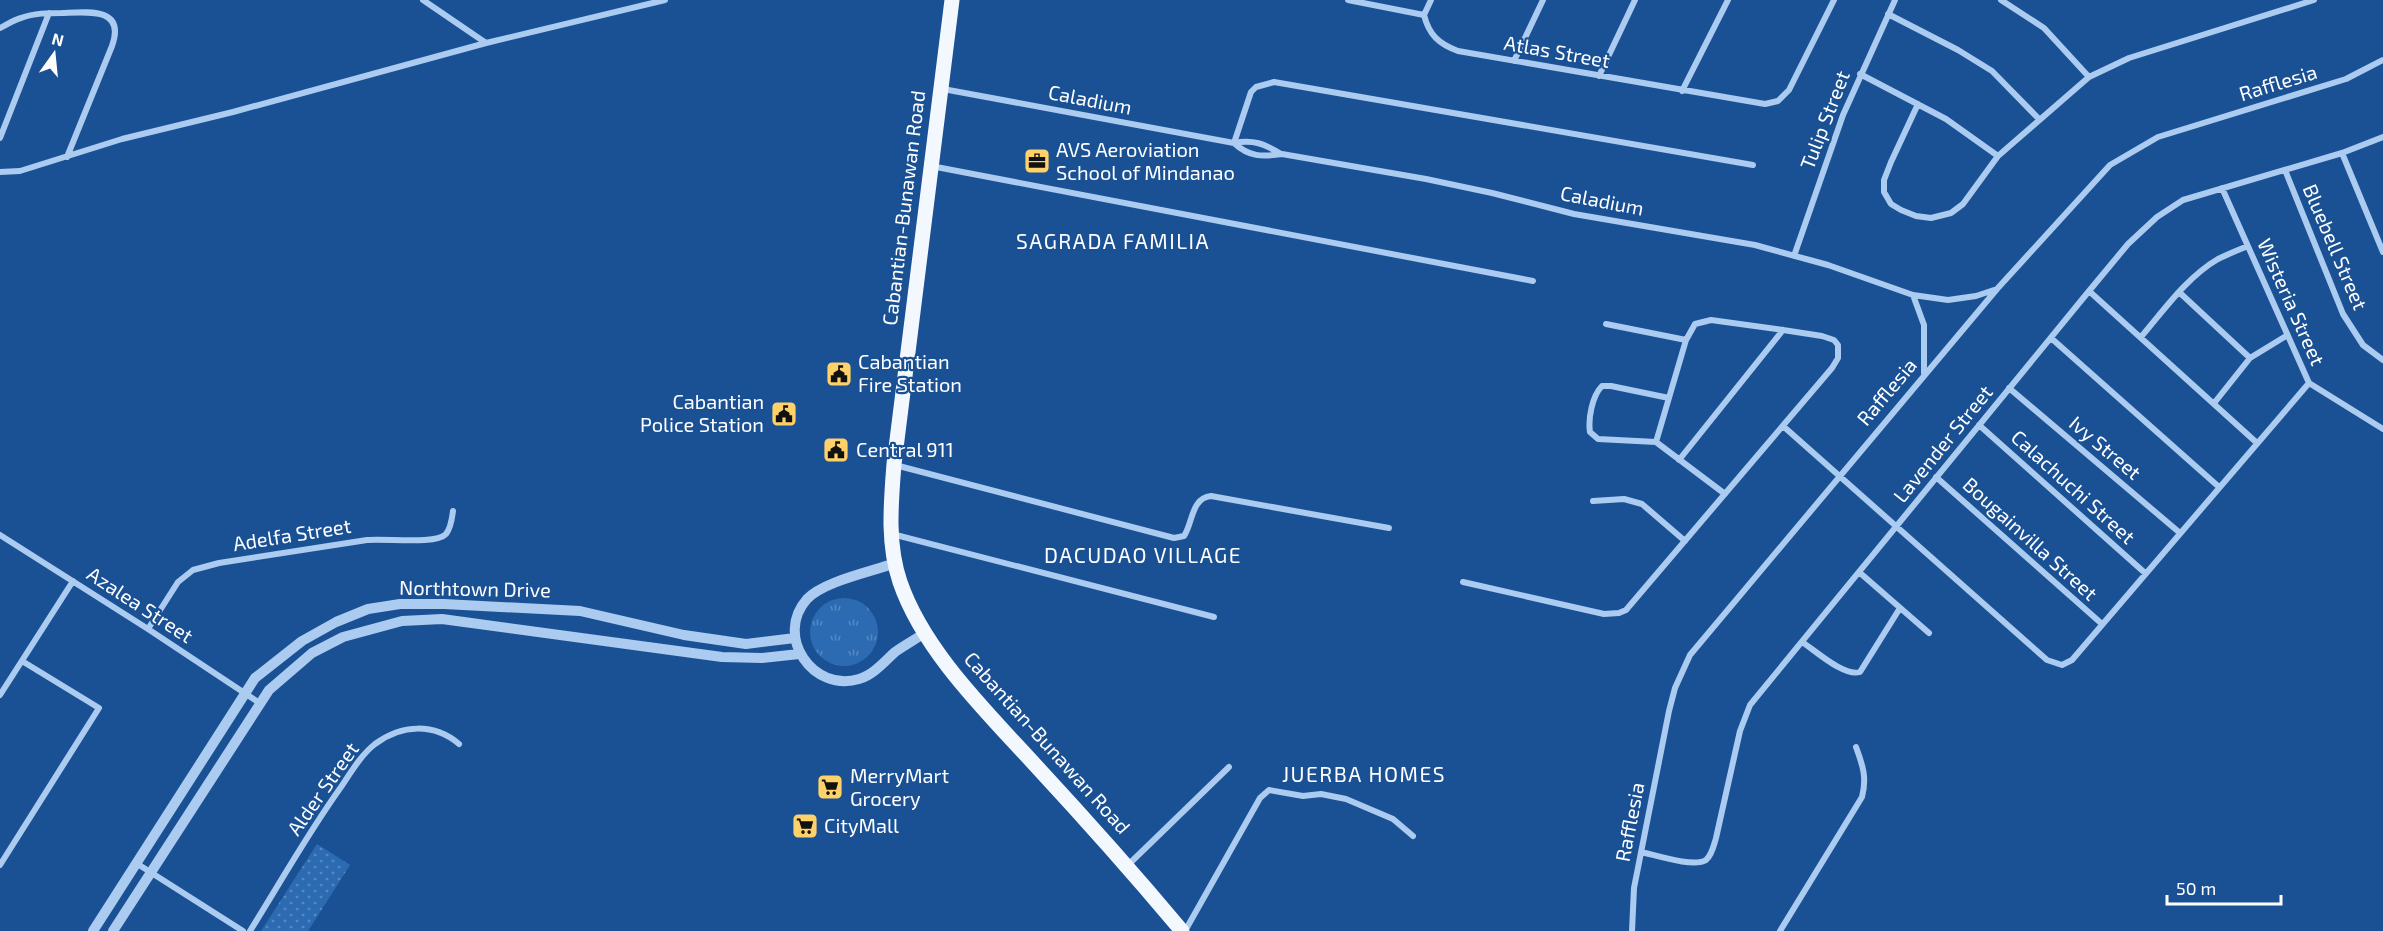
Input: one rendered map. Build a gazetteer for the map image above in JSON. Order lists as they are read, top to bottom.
{
  "streets": {
    "main road": ["Cabantian-Bunawan Road"],
    "street": [
      "Atlas Street",
      "Rafflesia",
      "Caladium",
      "Tulip Street",
      "Bluebell Street",
      "Wisteria Street",
      "Lavender Street",
      "Ivy Street",
      "Calachuchi Street",
      "Adelfa Street",
      "Bougainvilla Street",
      "Northtown Drive",
      "Azalea Street",
      "Alder Street"
    ]
  },
  "crossings": [
    ["Rafflesia", "Caladium"],
    ["Rafflesia", "Lavender Street"],
    ["Caladium", "Tulip Street"],
    ["Caladium", "Cabantian-Bunawan Road"],
    ["Cabantian-Bunawan Road", "Northtown Drive"],
    ["Bluebell Street", "Lavender Street"],
    ["Wisteria Street", "Lavender Street"],
    ["Lavender Street", "Ivy Street"],
    ["Lavender Street", "Calachuchi Street"],
    ["Lavender Street", "Bougainvilla Street"],
    ["Adelfa Street", "Azalea Street"],
    ["Northtown Drive", "Azalea Street"]
  ],
  "districts": ["SAGRADA FAMILIA", "DACUDAO VILLAGE", "JUERBA HOMES"],
  "places": {
    "office": ["AVS Aeroviation School of Mindanao"],
    "public building": ["Cabantian Fire Station", "Cabantian Police Station", "Central 911"],
    "supermarket": ["MerryMart Grocery", "CityMall"]
  },
  "scale_bar": "50 m",
  "north": "top"
}
